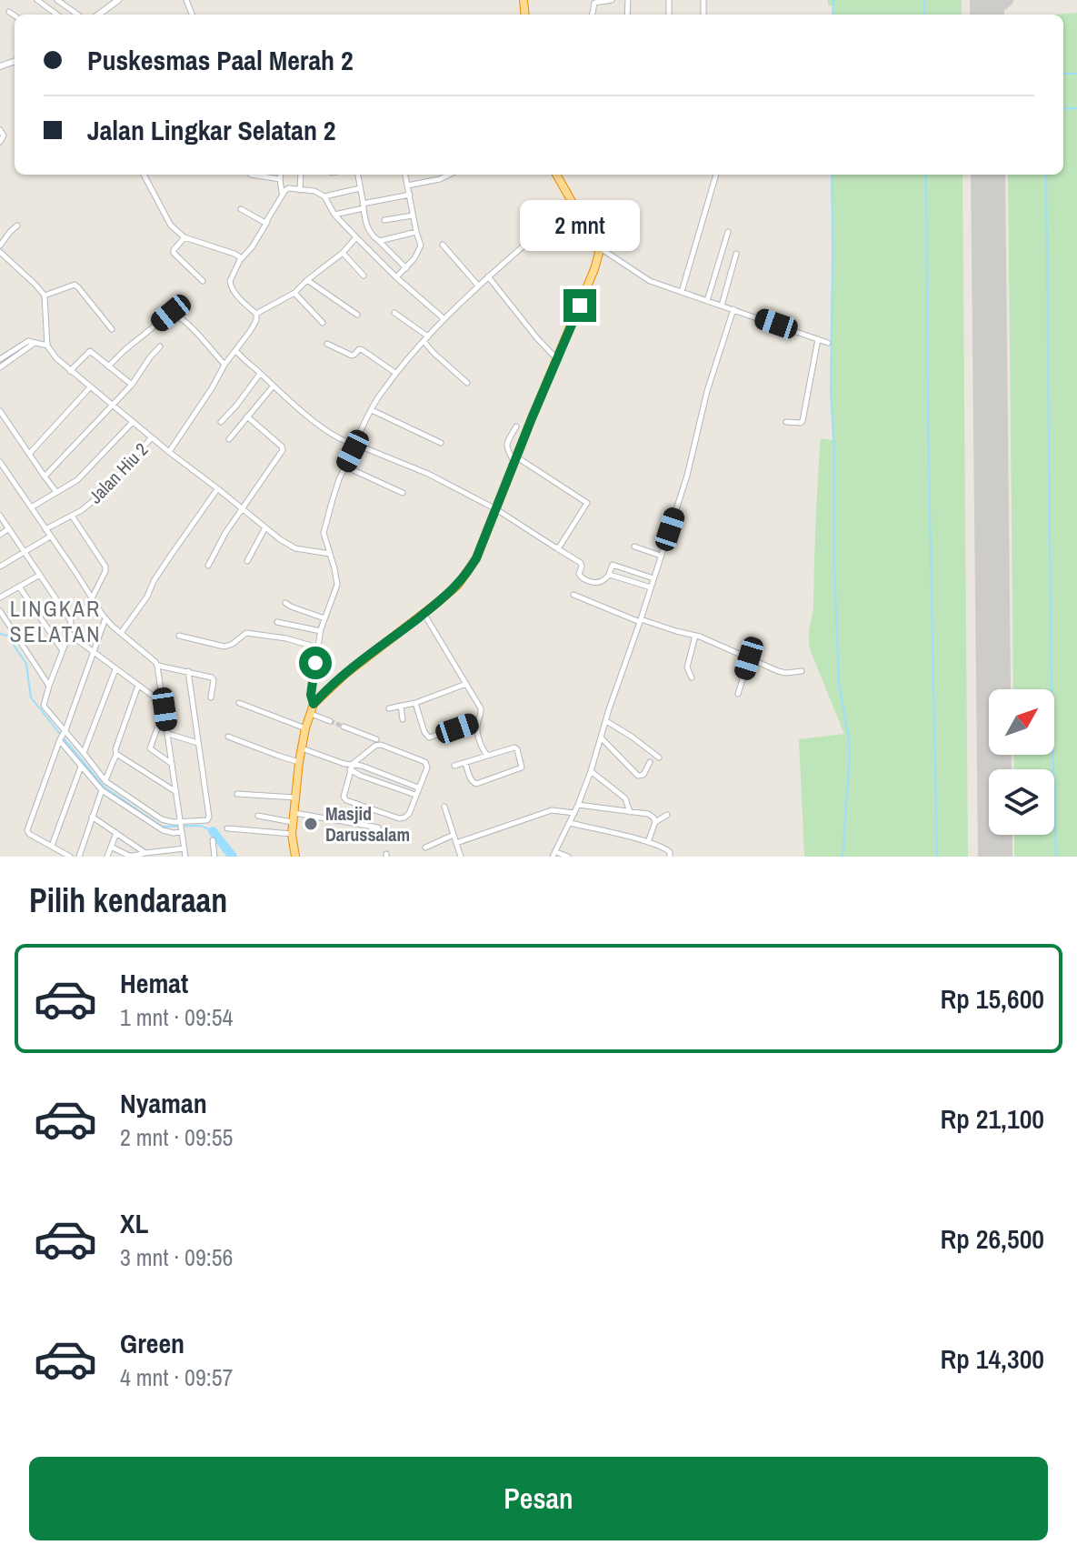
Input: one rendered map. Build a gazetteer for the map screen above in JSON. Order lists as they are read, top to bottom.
{
  "streets": {
    "street": ["Jalan Hiu 2"]
  },
  "districts": ["LINGKAR SELATAN"],
  "places": ["Masjid Darussalam"],
  "north": "top right",
  "page": {
    "banner": ["Puskesmas Paal Merah 2", "Jalan Lingkar Selatan 2"],
    "bubble": "2 mnt",
    "heading": "Pilih kendaraan",
    "list": [
      {
        "name": "Hemat",
        "note": "1 mnt · 09:54",
        "value": "Rp 15,600"
      },
      {
        "name": "Nyaman",
        "note": "2 mnt · 09:55",
        "value": "Rp 21,100"
      },
      {
        "name": "XL",
        "note": "3 mnt · 09:56",
        "value": "Rp 26,500"
      },
      {
        "name": "Green",
        "note": "4 mnt · 09:57",
        "value": "Rp 14,300"
      }
    ],
    "buttons": "Pesan"
  }
}
